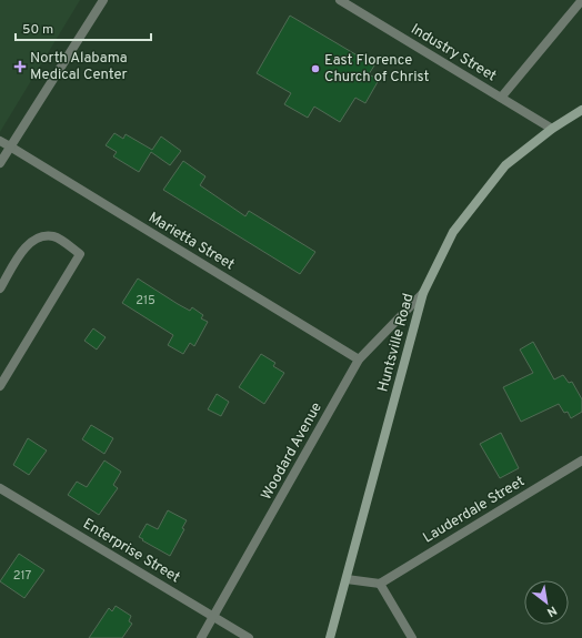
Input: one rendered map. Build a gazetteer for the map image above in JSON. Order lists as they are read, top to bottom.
{
  "streets": {
    "main road": ["Huntsville Road"],
    "street": [
      "Industry Street",
      "Marietta Street",
      "Woodard Avenue",
      "Lauderdale Street",
      "Enterprise Street"
    ]
  },
  "crossings": [
    ["Industry Street", "Huntsville Road"],
    ["Marietta Street", "Woodard Avenue"],
    ["Huntsville Road", "Woodard Avenue"],
    ["Woodard Avenue", "Enterprise Street"]
  ],
  "places": {
    "health": ["North Alabama Medical Center"],
    "other": ["East Florence Church of Christ"]
  },
  "house_numbers": ["215", "217"],
  "scale_bar": "50 m",
  "north": "bottom right"
}
